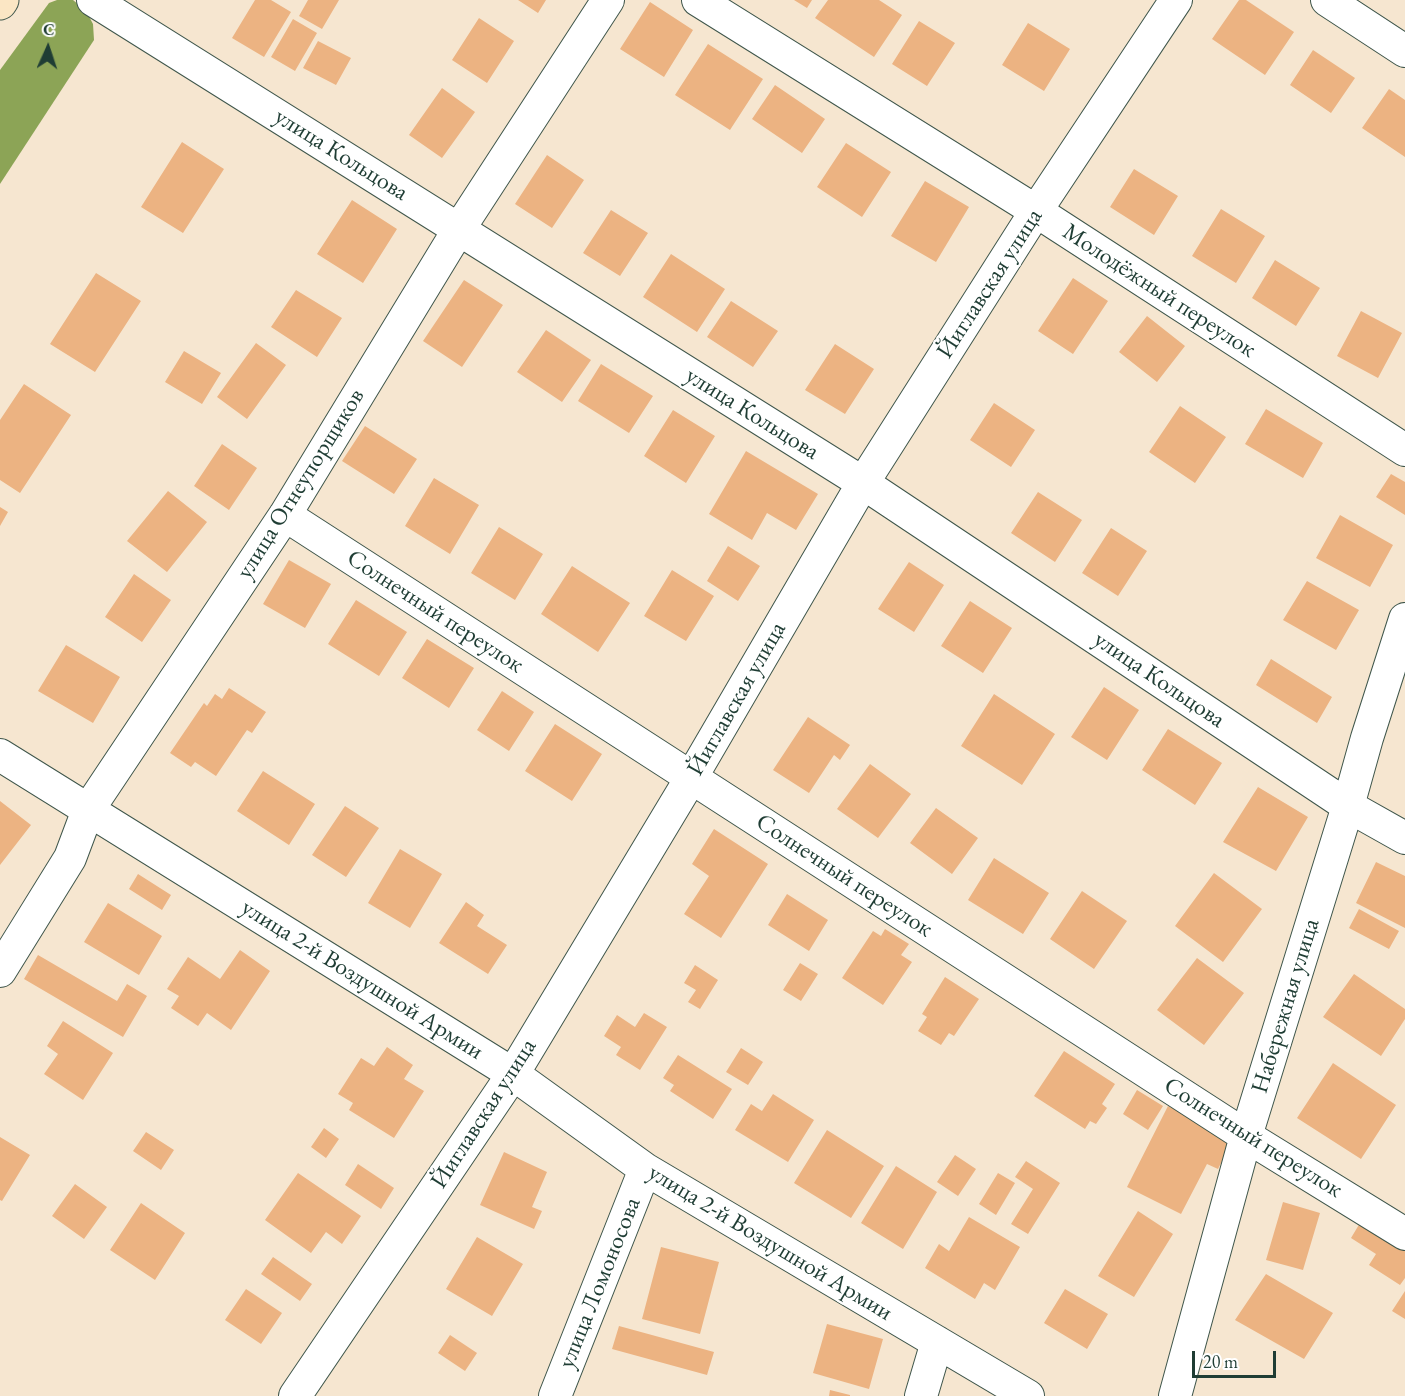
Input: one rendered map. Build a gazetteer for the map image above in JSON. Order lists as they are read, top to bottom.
{
  "streets": {
    "street": [
      "улица Кольцова",
      "Йиглавская улица",
      "Молодёжный переулок",
      "улица Огнеупорщиков",
      "Солнечный переулок",
      "улица 2-й Воздушной Армии",
      "Набережная улица",
      "улица Ломоносова"
    ]
  },
  "crossings": [
    ["улица Кольцова", "Йиглавская улица"],
    ["улица Кольцова", "улица Огнеупорщиков"],
    ["улица Кольцова", "Набережная улица"],
    ["Йиглавская улица", "Молодёжный переулок"],
    ["Йиглавская улица", "Солнечный переулок"],
    ["Йиглавская улица", "улица 2-й Воздушной Армии"],
    ["улица Огнеупорщиков", "Солнечный переулок"],
    ["улица Огнеупорщиков", "улица 2-й Воздушной Армии"],
    ["Солнечный переулок", "Набережная улица"],
    ["улица 2-й Воздушной Армии", "улица Ломоносова"]
  ],
  "scale_bar": "20 m",
  "north": "top"
}
